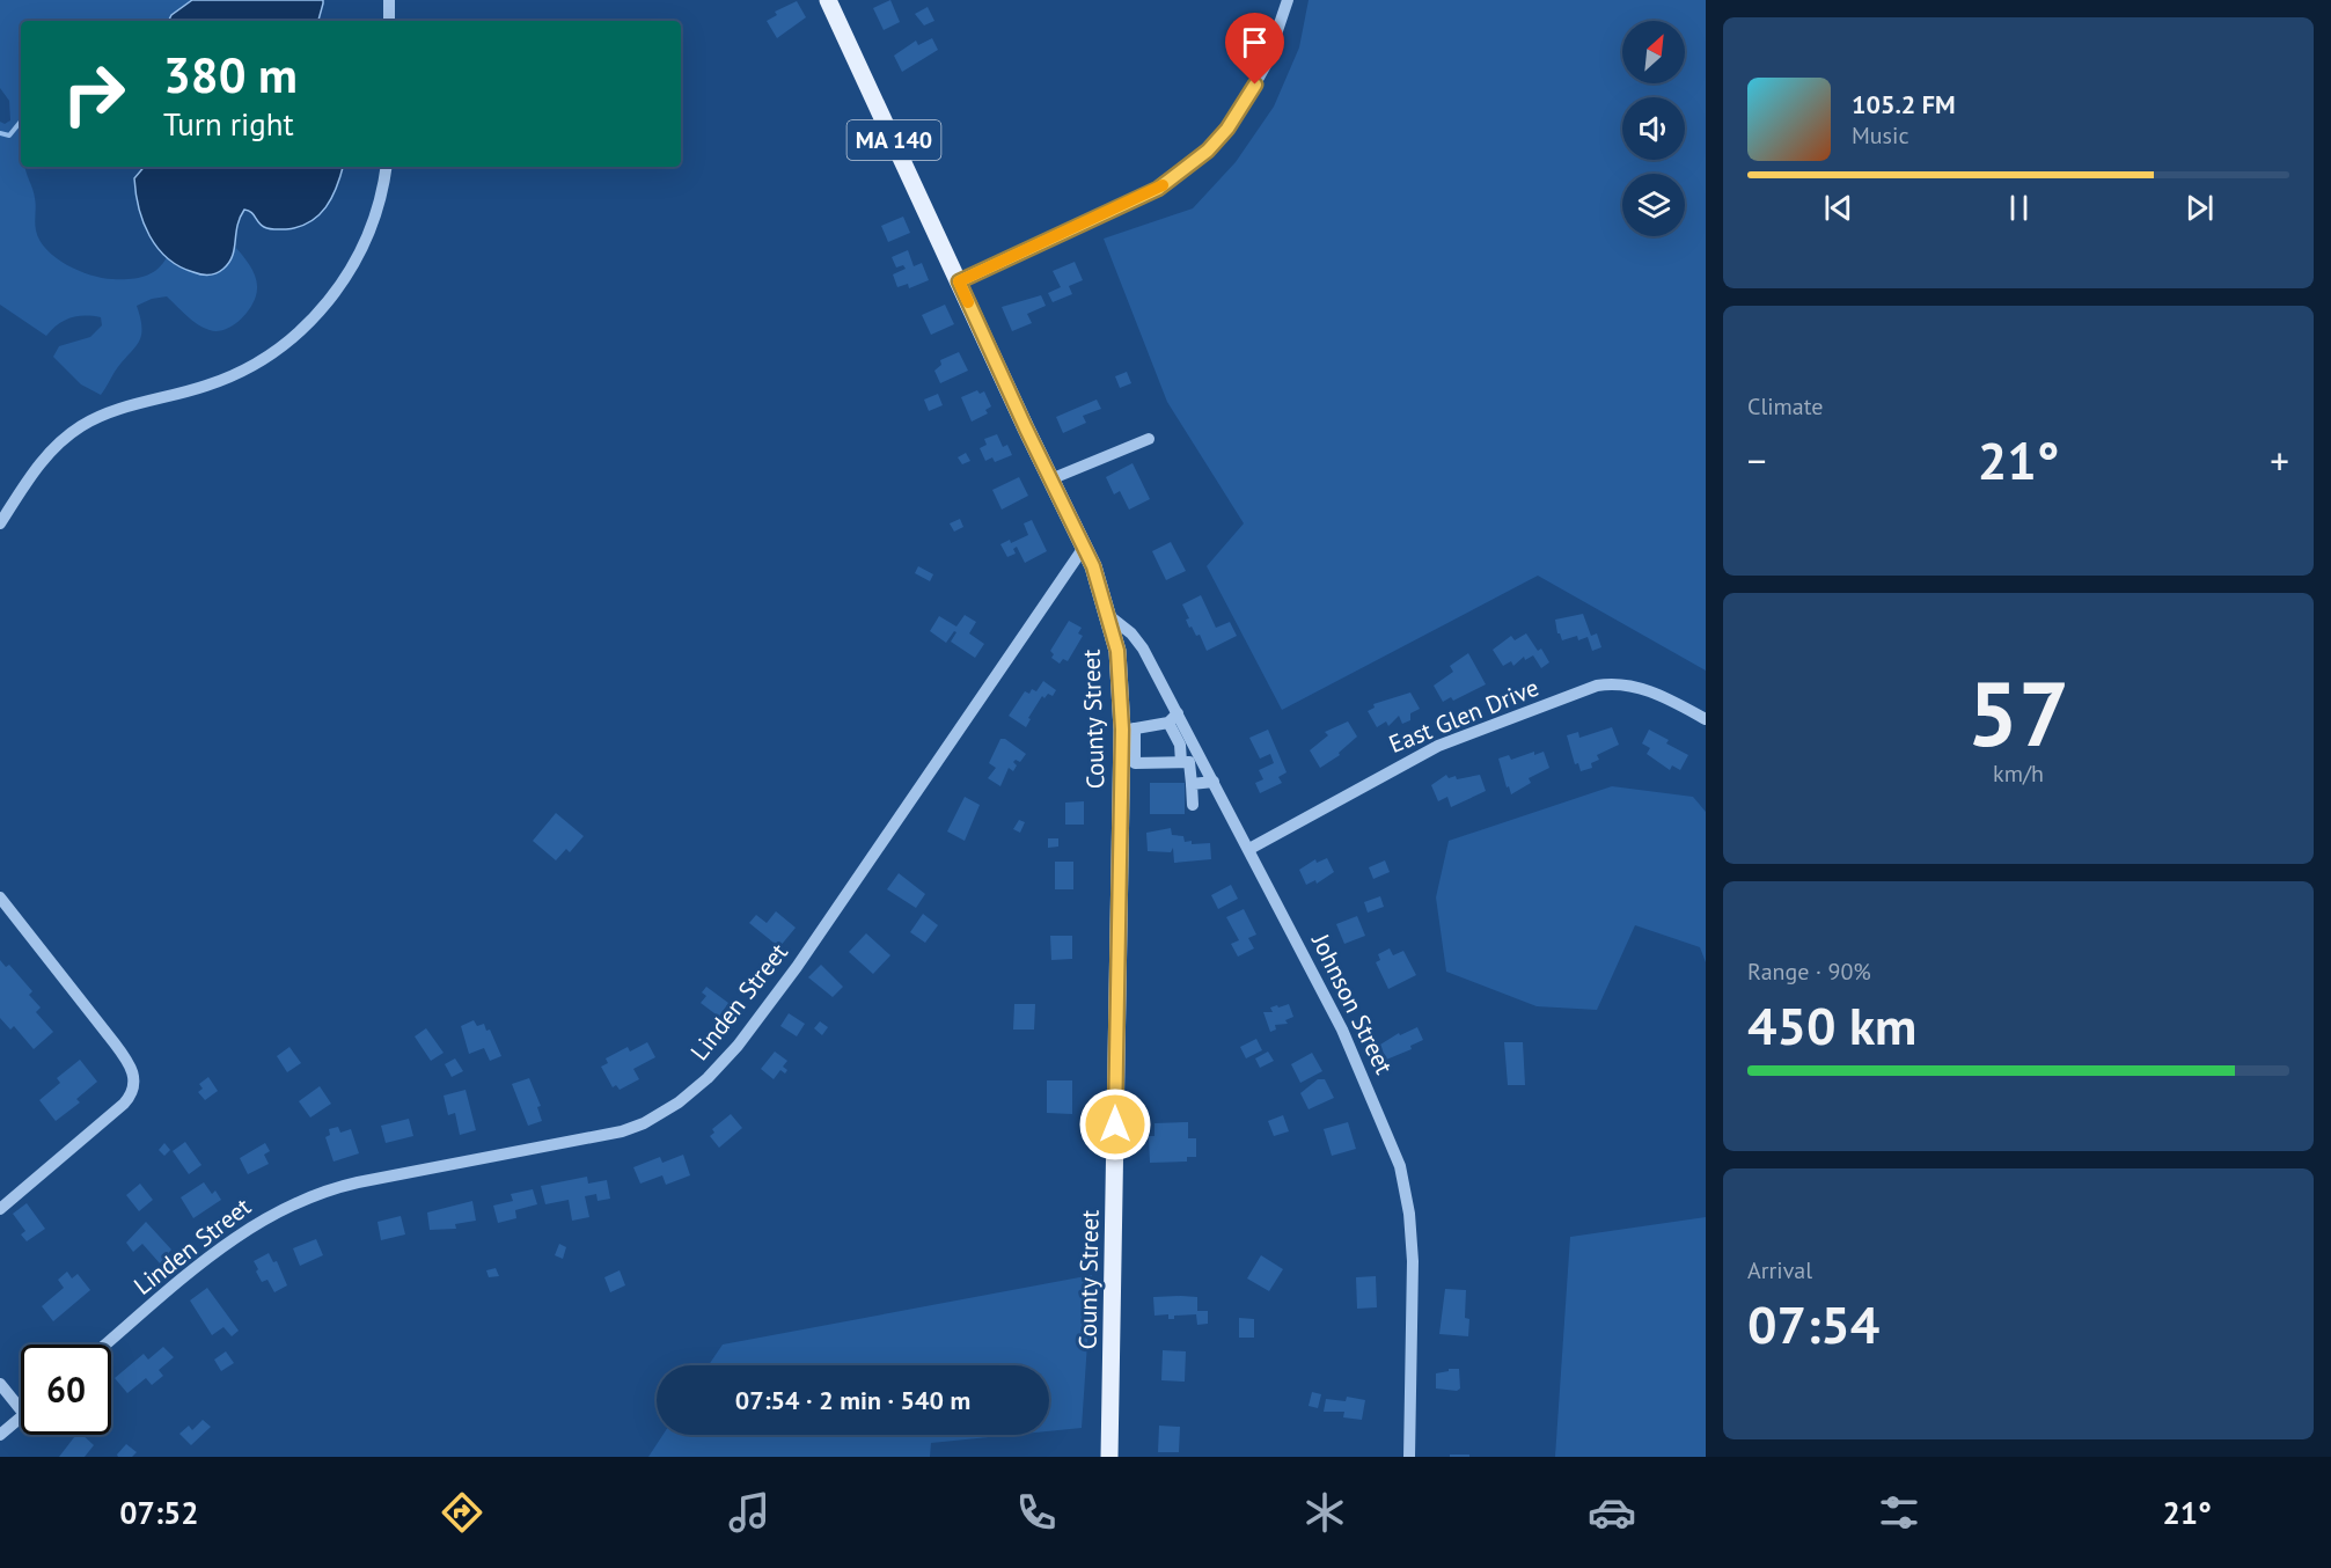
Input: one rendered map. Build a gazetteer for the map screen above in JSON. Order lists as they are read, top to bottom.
{
  "streets": {
    "main road": ["MA 140", "County Street"],
    "street": ["East Glen Drive", "Linden Street", "Johnson Street"]
  },
  "crossings": [
    ["East Glen Drive", "Johnson Street"],
    ["County Street", "Linden Street"],
    ["County Street", "Johnson Street"]
  ],
  "north": "top right",
  "page": {
    "turn": ["380 m", "Turn right"],
    "song": ["105.2 FM", "Music"],
    "tile": [
      "Climate",
      ["57", "km/h"],
      ["Range · 90%", "450 km"],
      ["Arrival", "07:54"]
    ],
    "heat": ["−", "21°", "+"],
    "limit": "60",
    "trip": "07:54 · 2 min · 540 m",
    "tabs": ["07:52", "21°"]
  }
}
